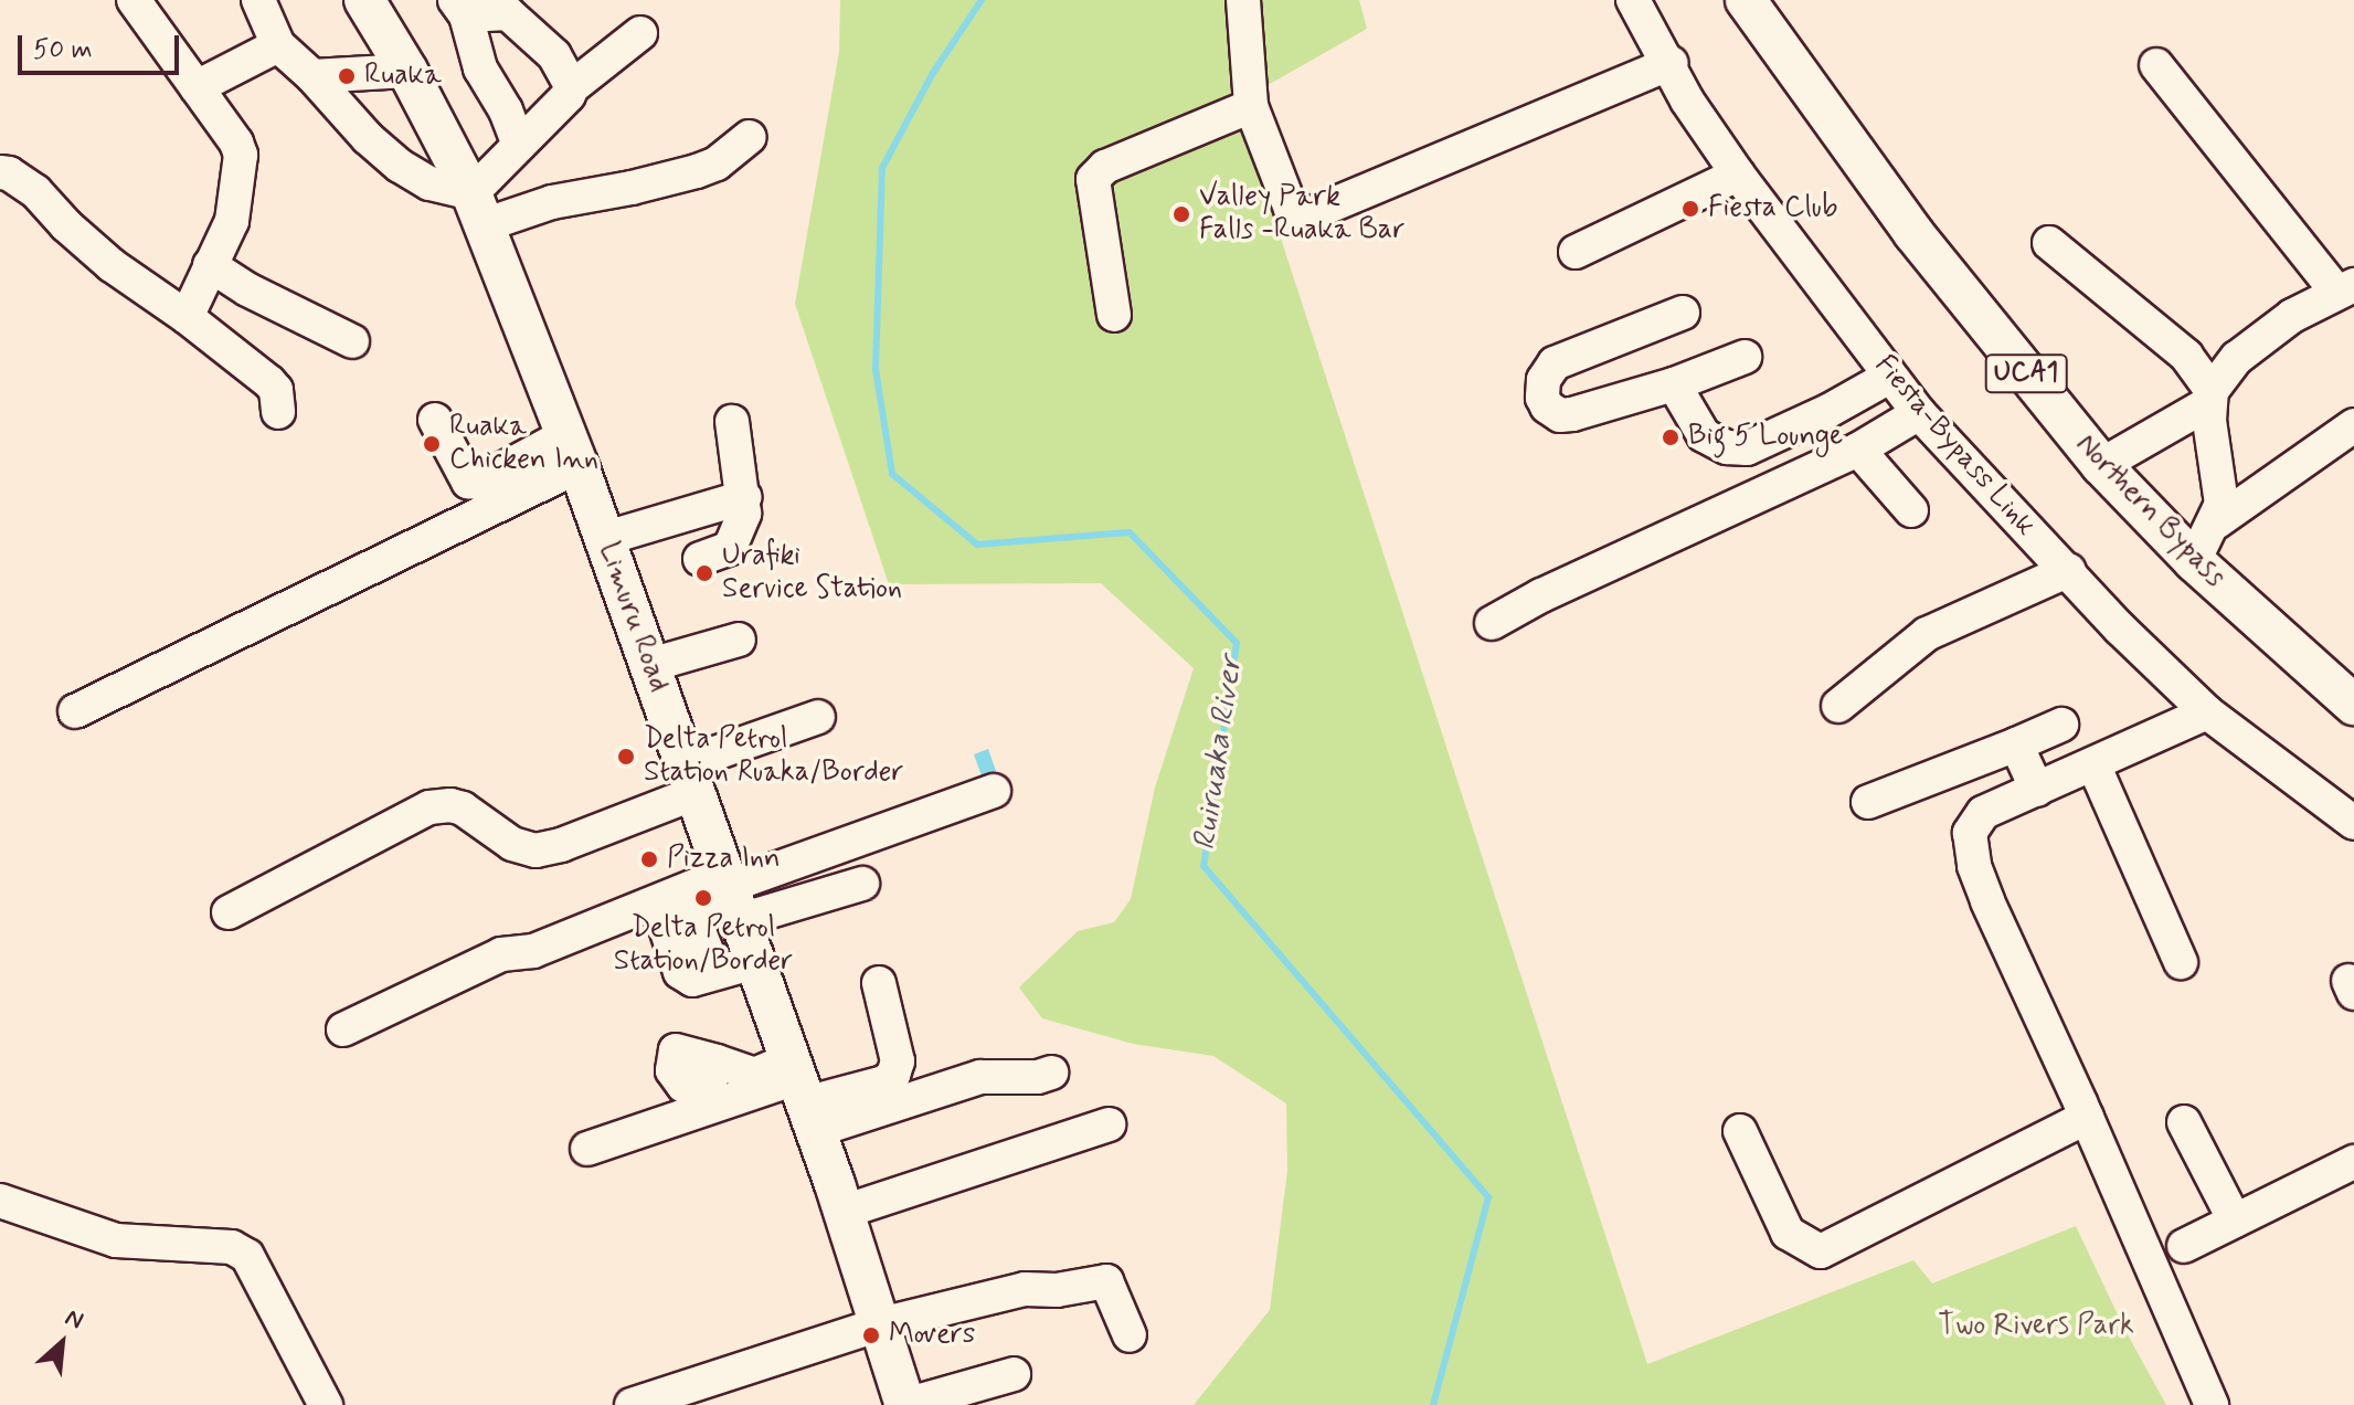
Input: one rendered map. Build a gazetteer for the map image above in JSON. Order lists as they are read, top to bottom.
{
  "streets": {
    "main road": ["UCA1", "Northern Bypass", "Limuru Road"],
    "street": ["Fiesta-Bypass Link"]
  },
  "water": ["Ruiruaka River"],
  "parks": ["Two Rivers Park"],
  "places": [
    "Ruaka",
    "Fiesta Club",
    "Valley Park Falls -Ruaka Bar",
    "Big 5 Lounge",
    "Ruaka Chicken Inn",
    "Urafiki Service Station",
    "Delta Petrol Station Ruaka/Border",
    "Pizza Inn",
    "Delta Petrol Station/Border",
    "Movers"
  ],
  "scale_bar": "50 m",
  "north": "top right"
}
